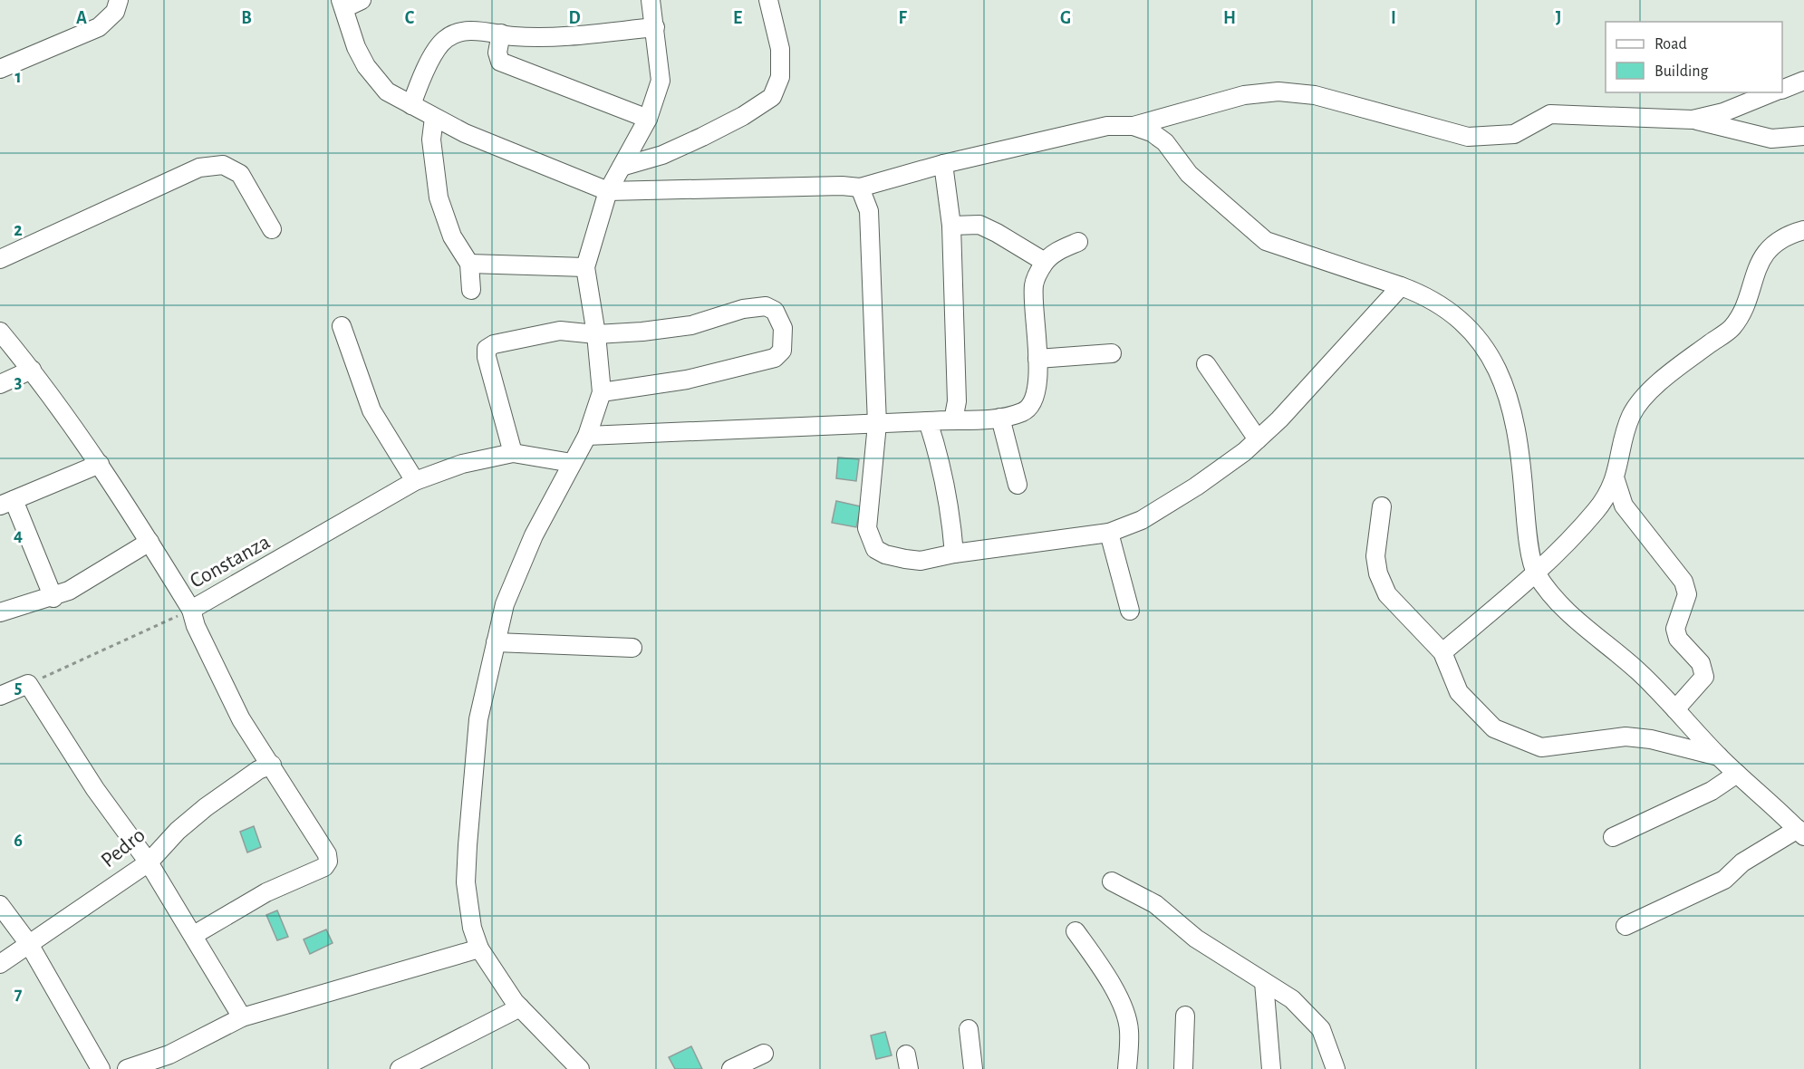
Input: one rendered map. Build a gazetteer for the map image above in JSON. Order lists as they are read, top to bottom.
{
  "streets": {
    "street": ["Constanza", "Pedro"]
  },
  "legend": ["Road", "Building"],
  "grid": {
    "columns": [
      "A",
      "B",
      "C",
      "D",
      "E",
      "F",
      "G",
      "H",
      "I",
      "J"
    ],
    "rows": [
      "1",
      "2",
      "3",
      "4",
      "5",
      "6",
      "7"
    ]
  }
}
